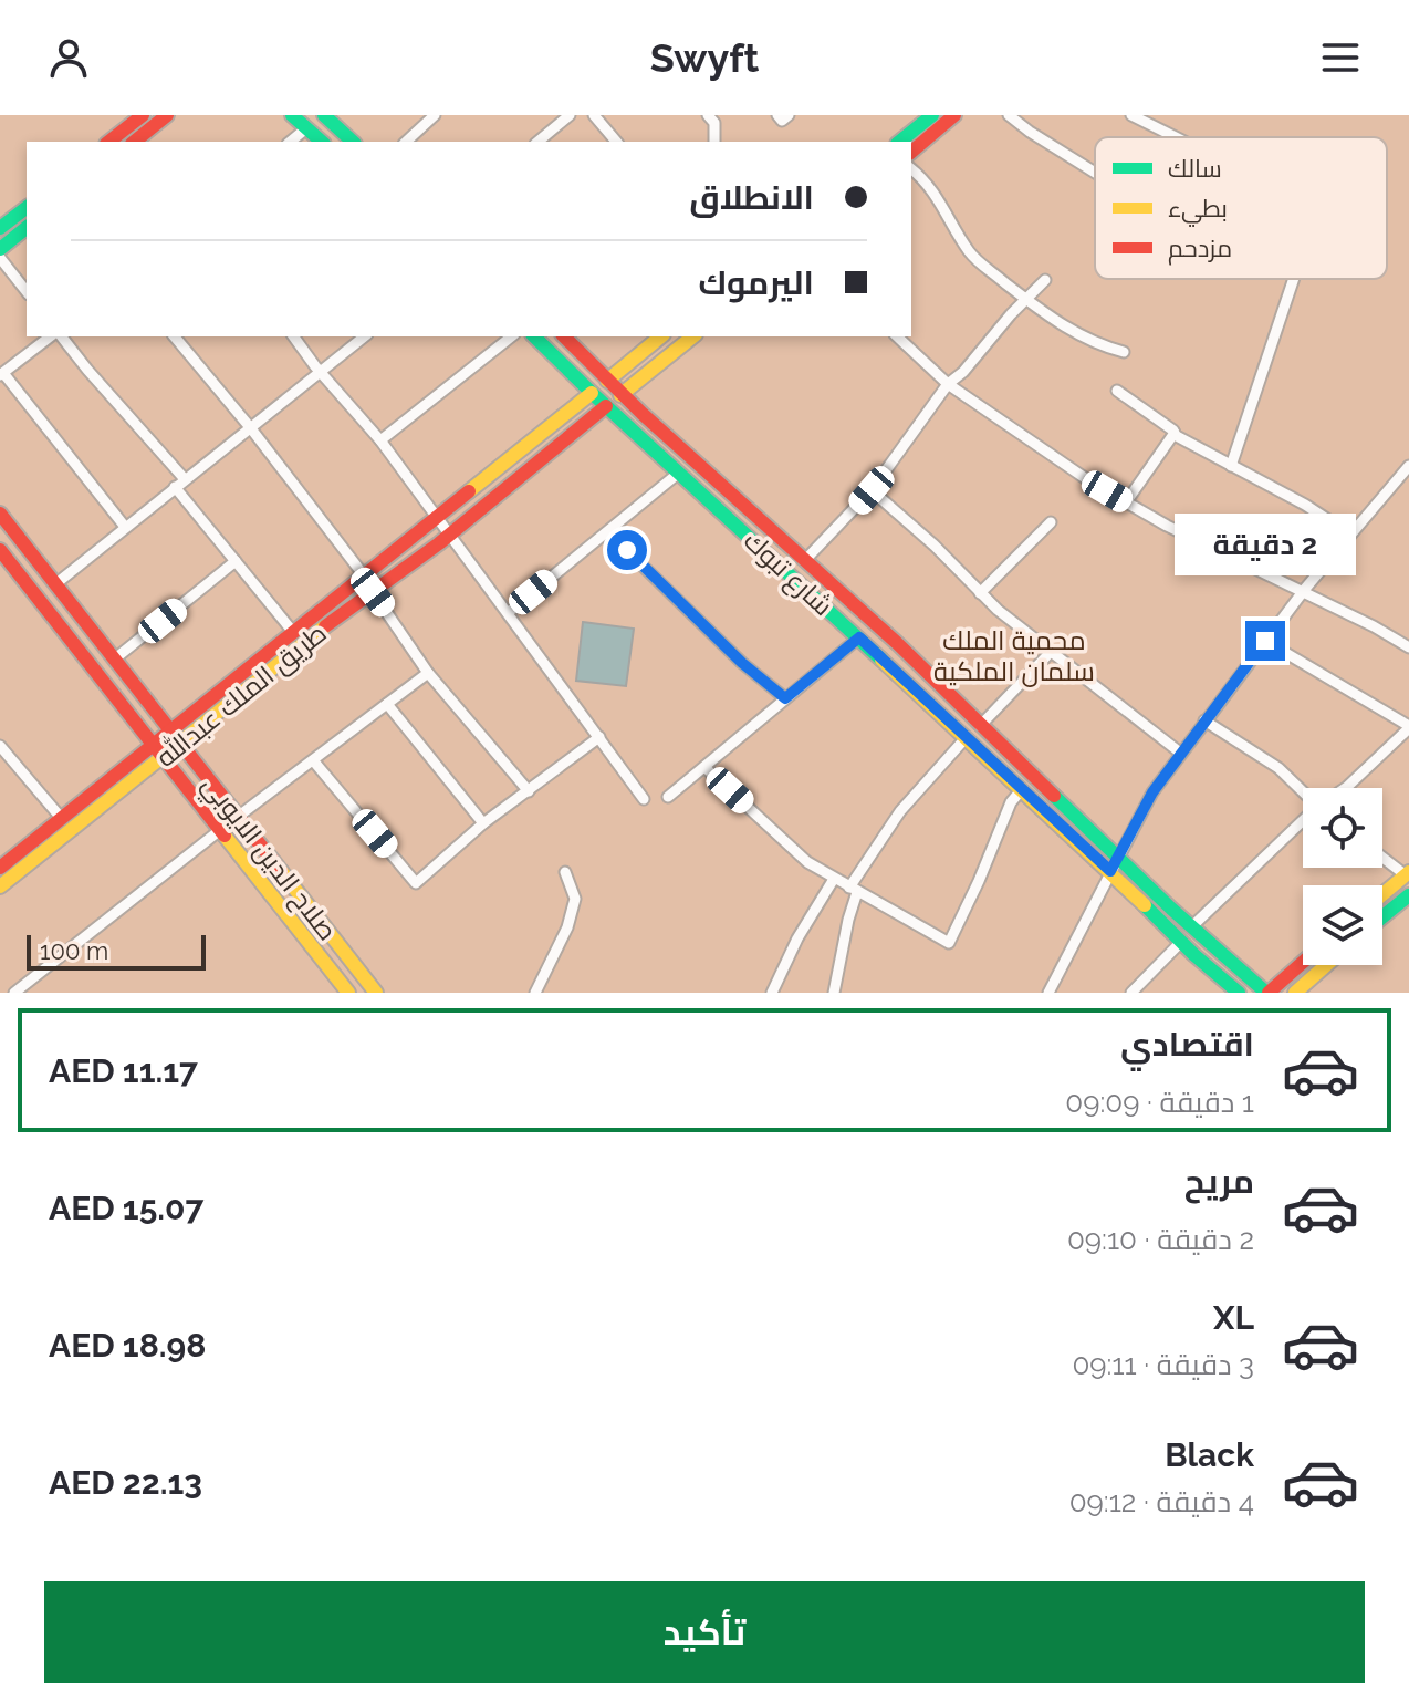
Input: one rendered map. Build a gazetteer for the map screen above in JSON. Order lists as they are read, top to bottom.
{
  "streets": {
    "main road": ["شارع تبوك", "طريق الملك عبدالله", "صلاح الدين الايوبي"]
  },
  "crossings": [
    ["شارع تبوك", "طريق الملك عبدالله"],
    ["طريق الملك عبدالله", "صلاح الدين الايوبي"]
  ],
  "parks": ["محمية الملك سلمان الملكية"],
  "legend": ["سالك", "بطيء", "مزدحم"],
  "scale_bar": "100 m",
  "page": {
    "header": "Swyft",
    "banner": ["الانطلاق", "اليرموك"],
    "bubble": "2 دقيقة",
    "scale": "100 m",
    "list": [
      {
        "name": "اقتصادي",
        "note": "1 دقيقة · 09:09",
        "value": "AED 11.17"
      },
      {
        "name": "مريح",
        "note": "2 دقيقة · 09:10",
        "value": "AED 15.07"
      },
      {
        "name": "XL",
        "note": "3 دقيقة · 09:11",
        "value": "AED 18.98"
      },
      {
        "name": "Black",
        "note": "4 دقيقة · 09:12",
        "value": "AED 22.13"
      }
    ],
    "buttons": "تأكيد"
  }
}
